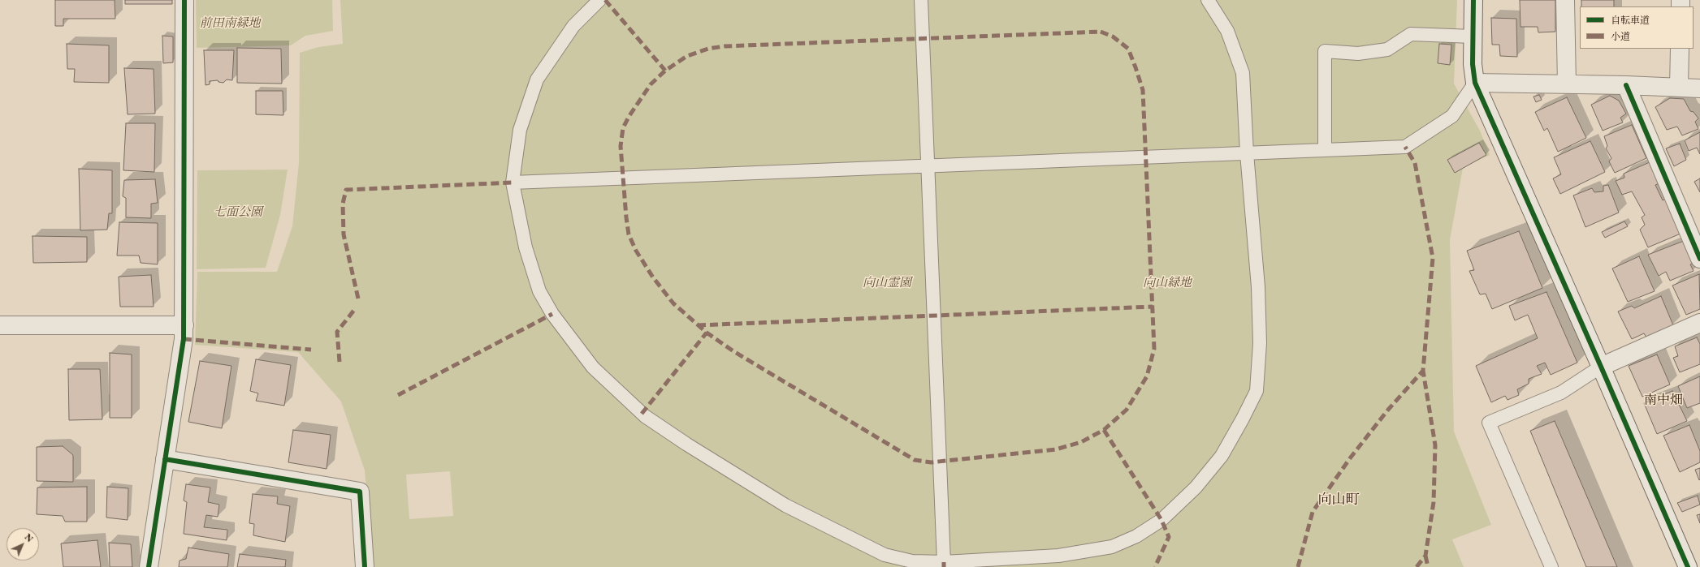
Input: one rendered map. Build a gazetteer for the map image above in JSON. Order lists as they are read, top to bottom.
{
  "districts": ["南中畑", "向山町"],
  "parks": [
    "前田南緑地",
    "七面公園",
    "向山霊園",
    "向山緑地"
  ],
  "legend": ["自転車道", "小道"],
  "north": "top right"
}
